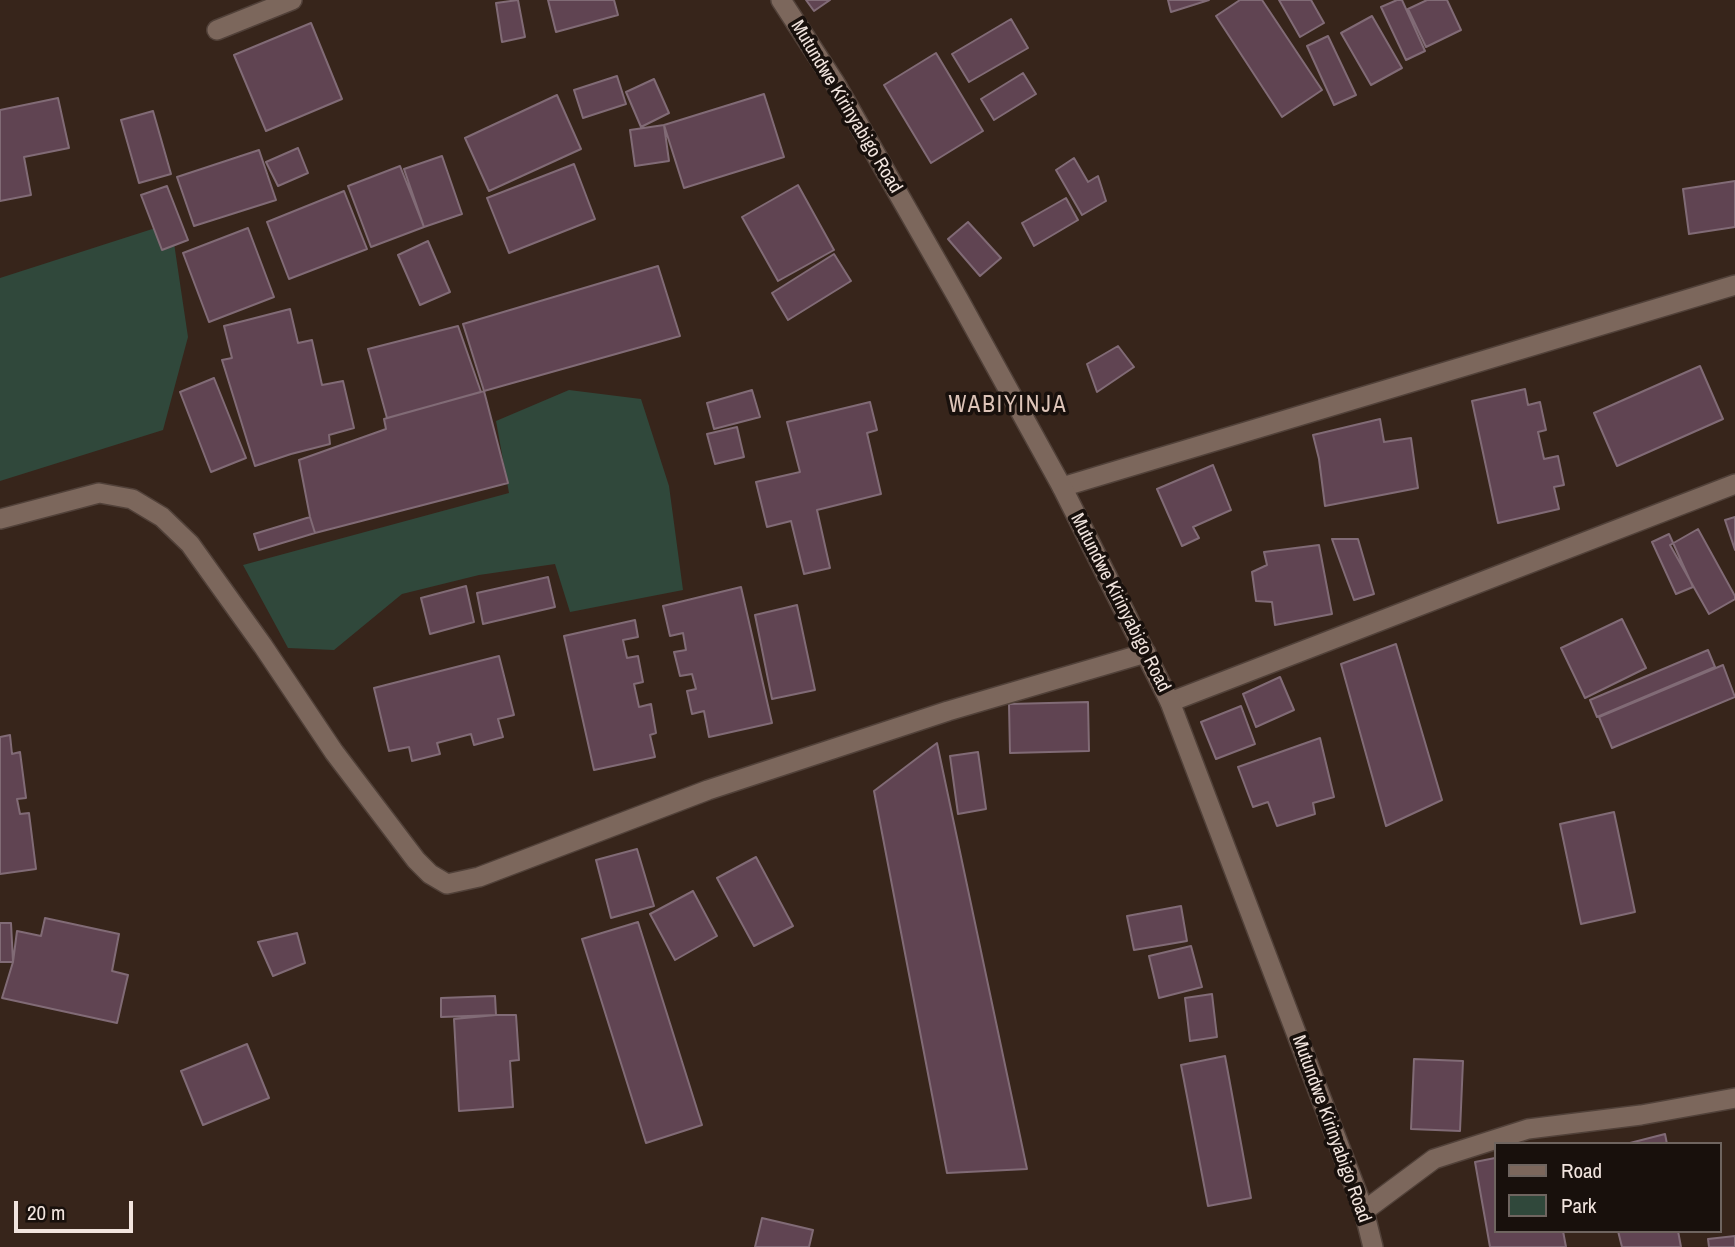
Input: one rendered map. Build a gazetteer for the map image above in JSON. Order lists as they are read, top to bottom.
{
  "streets": {
    "street": ["Mutundwe Kirinyabigo Road"]
  },
  "districts": ["WABIYINJA"],
  "legend": ["Road", "Park"],
  "scale_bar": "20 m"
}
